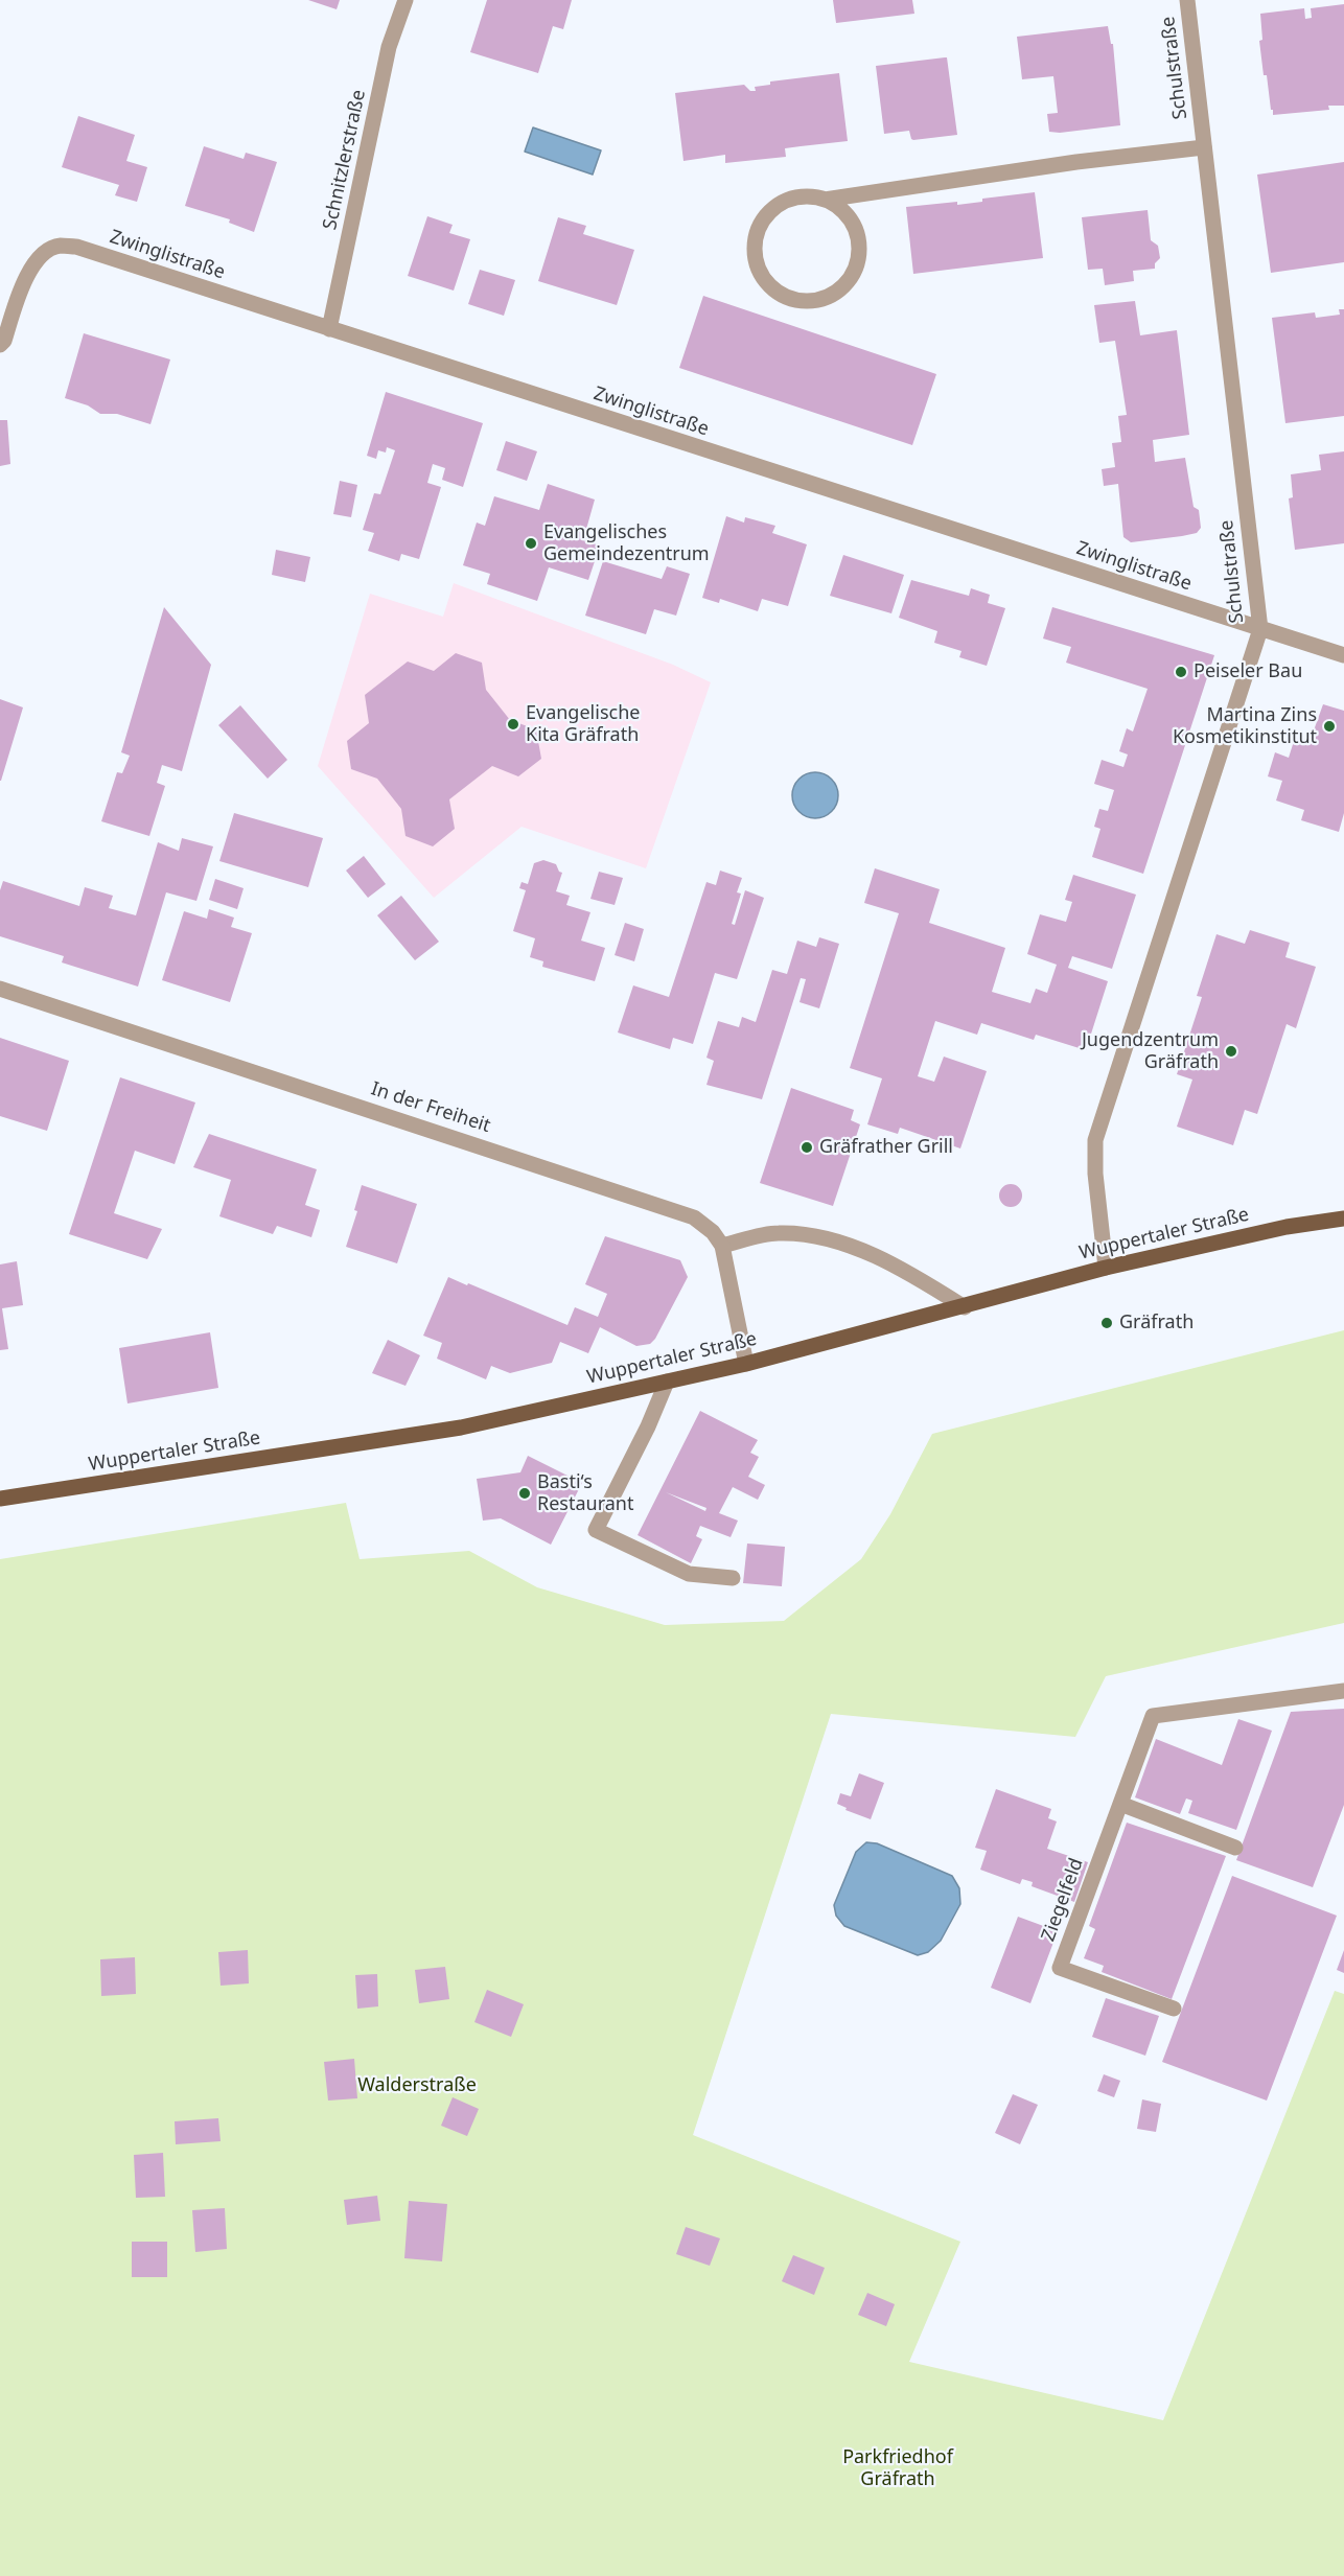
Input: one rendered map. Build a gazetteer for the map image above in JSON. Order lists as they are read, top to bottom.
{
  "streets": {
    "main road": ["Wuppertaler Straße"],
    "street": [
      "Schulstraße",
      "Schnitzlerstraße",
      "Zwinglistraße",
      "In der Freiheit",
      "Ziegelfeld"
    ]
  },
  "crossings": [
    ["Schulstraße", "Zwinglistraße"],
    ["Schulstraße", "Wuppertaler Straße"],
    ["Schnitzlerstraße", "Zwinglistraße"]
  ],
  "parks": ["Walderstraße", "Parkfriedhof Gräfrath"],
  "places": [
    "Evangelisches Gemeindezentrum",
    "Peiseler Bau",
    "Evangelische Kita Gräfrath",
    "Martina Zins Kosmetikinstitut",
    "Jugendzentrum Gräfrath",
    "Gräfrather Grill",
    "Gräfrath",
    "Basti‘s Restaurant"
  ]
}
